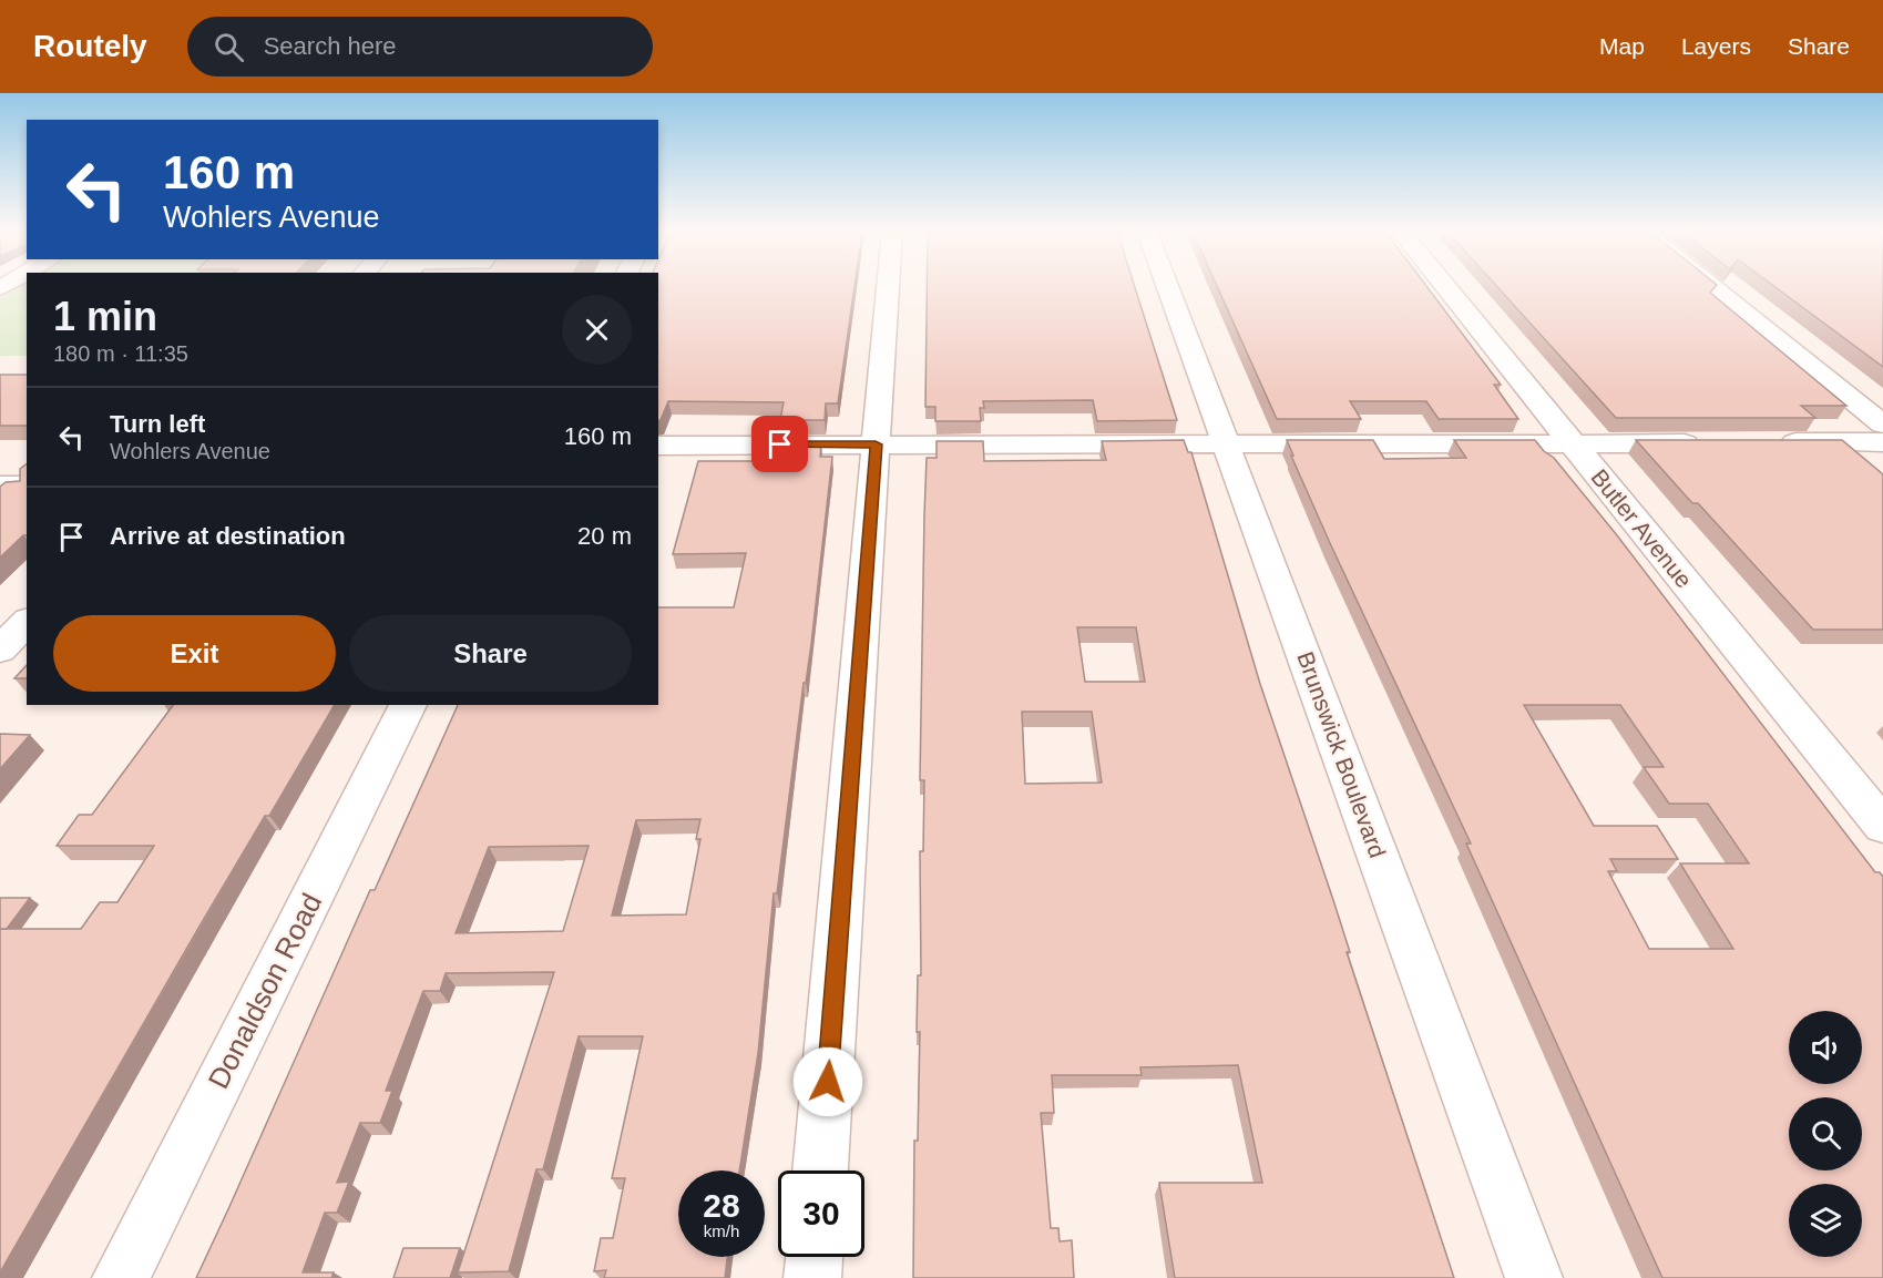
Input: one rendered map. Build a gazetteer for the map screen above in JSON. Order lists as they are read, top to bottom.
{
  "streets": {
    "street": ["Butler Avenue", "Brunswick Boulevard", "Donaldson Road"]
  },
  "page": {
    "header": "Routely",
    "search": "Search here",
    "nav": ["Map", "Layers", "Share"],
    "turn": ["160 m", "Wohlers Avenue"],
    "heading": ["1 min", "180 m · 11:35"],
    "list": [
      {
        "name": "Turn left",
        "note": "Wohlers Avenue",
        "value": "160 m"
      },
      {
        "name": "Arrive at destination",
        "value": "20 m"
      }
    ],
    "buttons": ["Exit", "Share"],
    "speed": "28 km/h",
    "limit": "30"
  }
}
